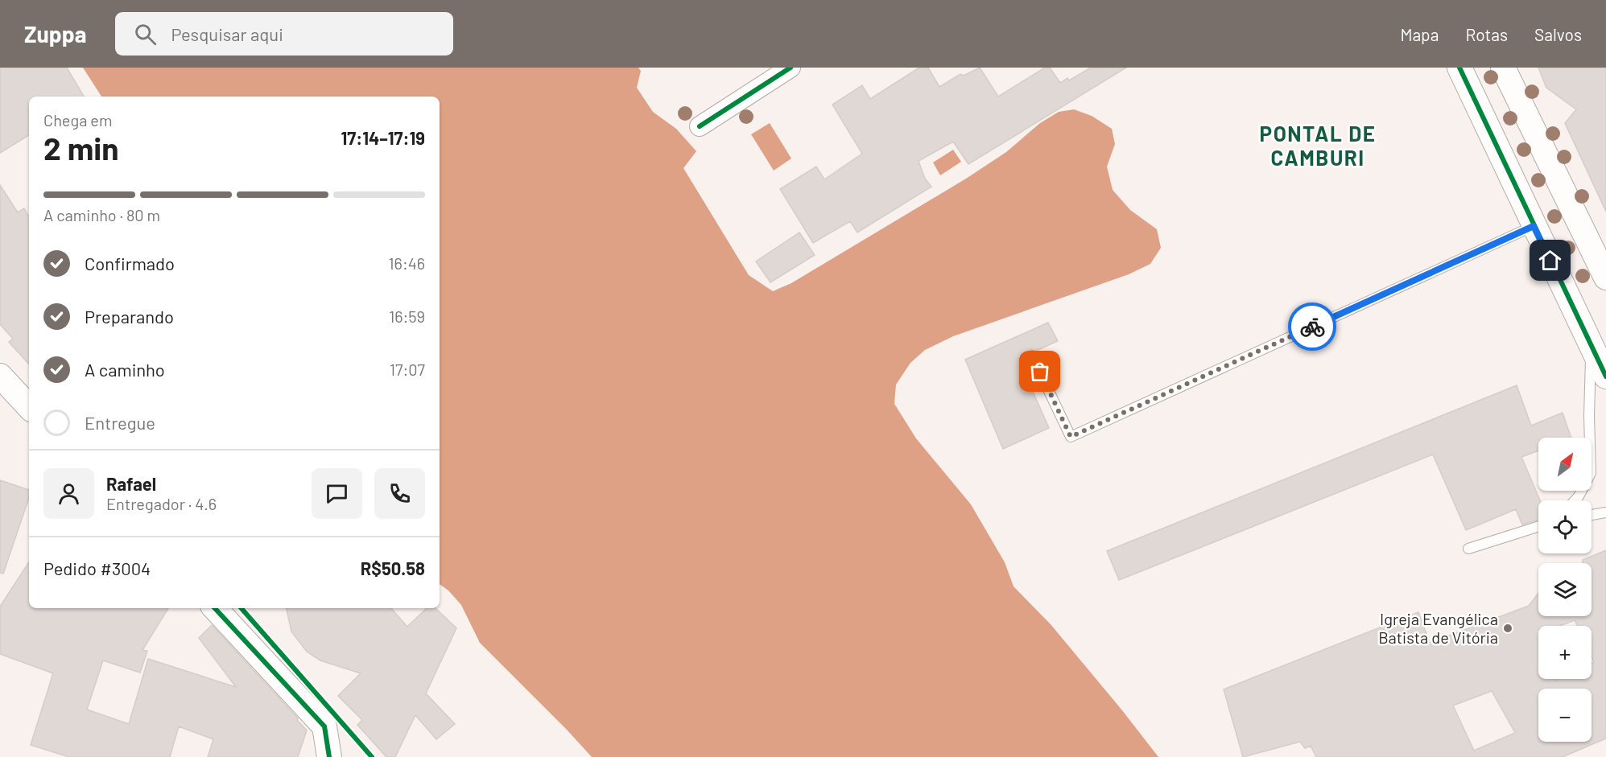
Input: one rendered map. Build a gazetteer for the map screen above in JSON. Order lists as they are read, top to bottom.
{
  "districts": ["PONTAL DE CAMBURI"],
  "places": ["Igreja Evangélica Batista de Vitória"],
  "north": "top right",
  "page": {
    "header": "Zuppa",
    "search": "Pesquisar aqui",
    "nav": ["Mapa", "Rotas", "Salvos"],
    "heading": ["2 min", "Chega em", "17:14–17:19"],
    "panel": [
      "Rafael",
      "Entregador · 4.6",
      "Pedido #3004",
      "R$50.58"
    ],
    "bar": "A caminho · 80 m",
    "list": [
      ["Confirmado", "16:46"],
      ["Preparando", "16:59"],
      ["A caminho", "17:07"],
      "Entregue"
    ],
    "map_buttons": ["+", "−"]
  }
}
